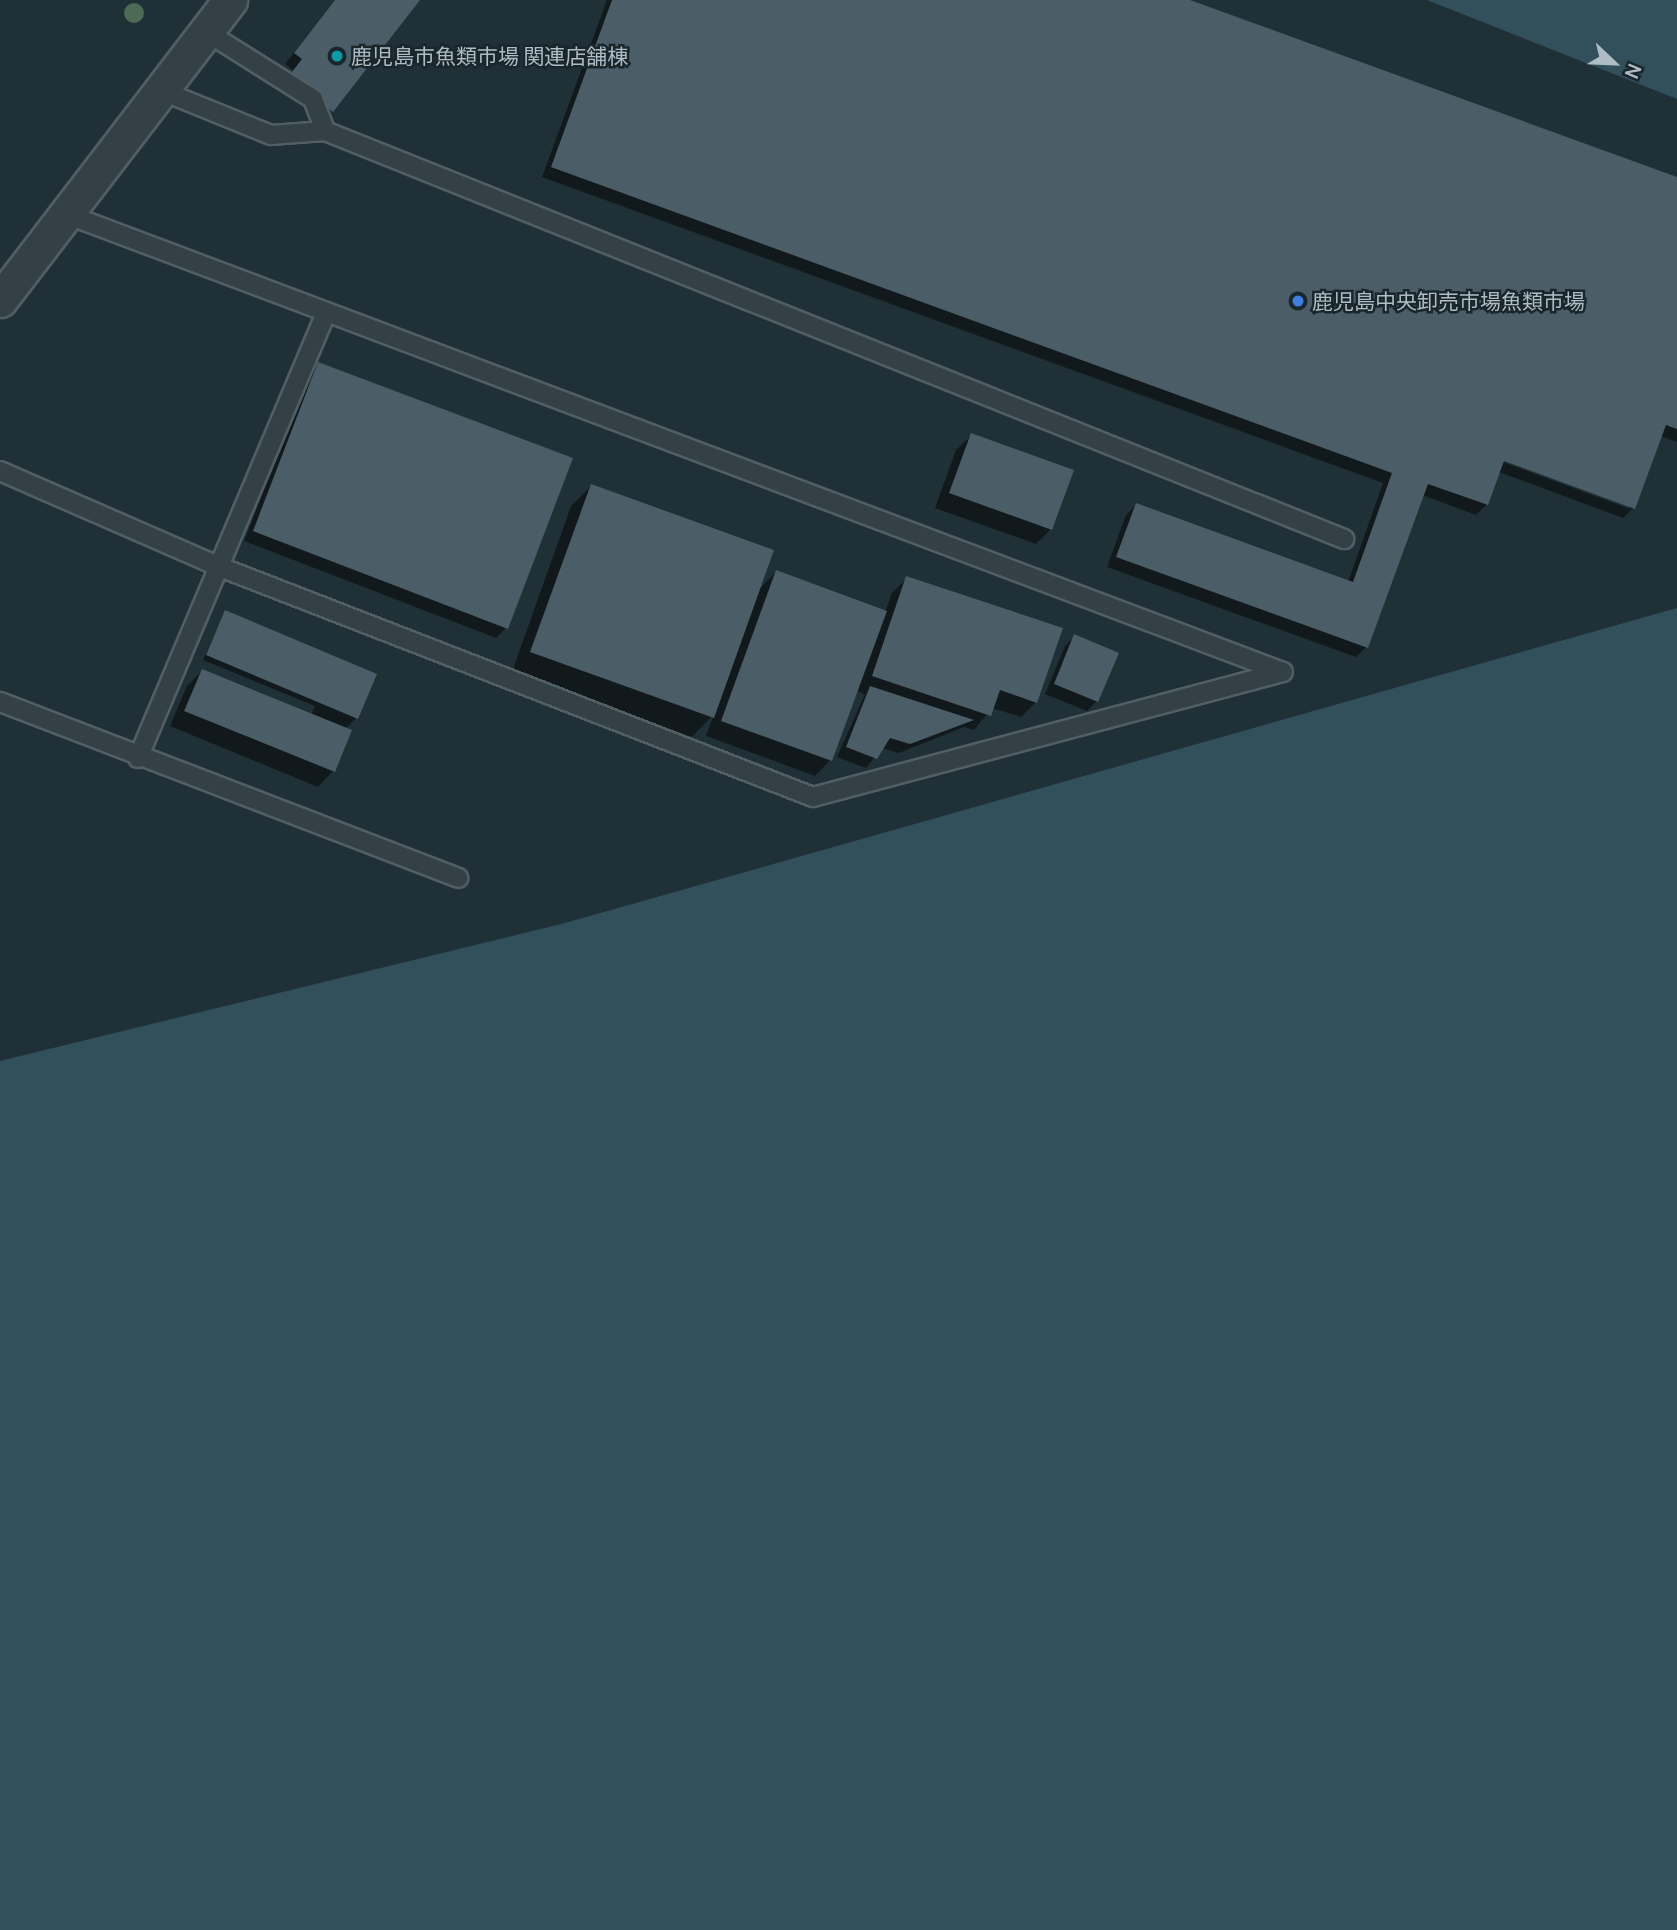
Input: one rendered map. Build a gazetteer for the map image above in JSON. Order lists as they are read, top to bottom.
{
  "places": ["鹿児島市魚類市場 関連店舗棟", "鹿児島中央卸売市場魚類市場"],
  "north": "bottom right"
}
